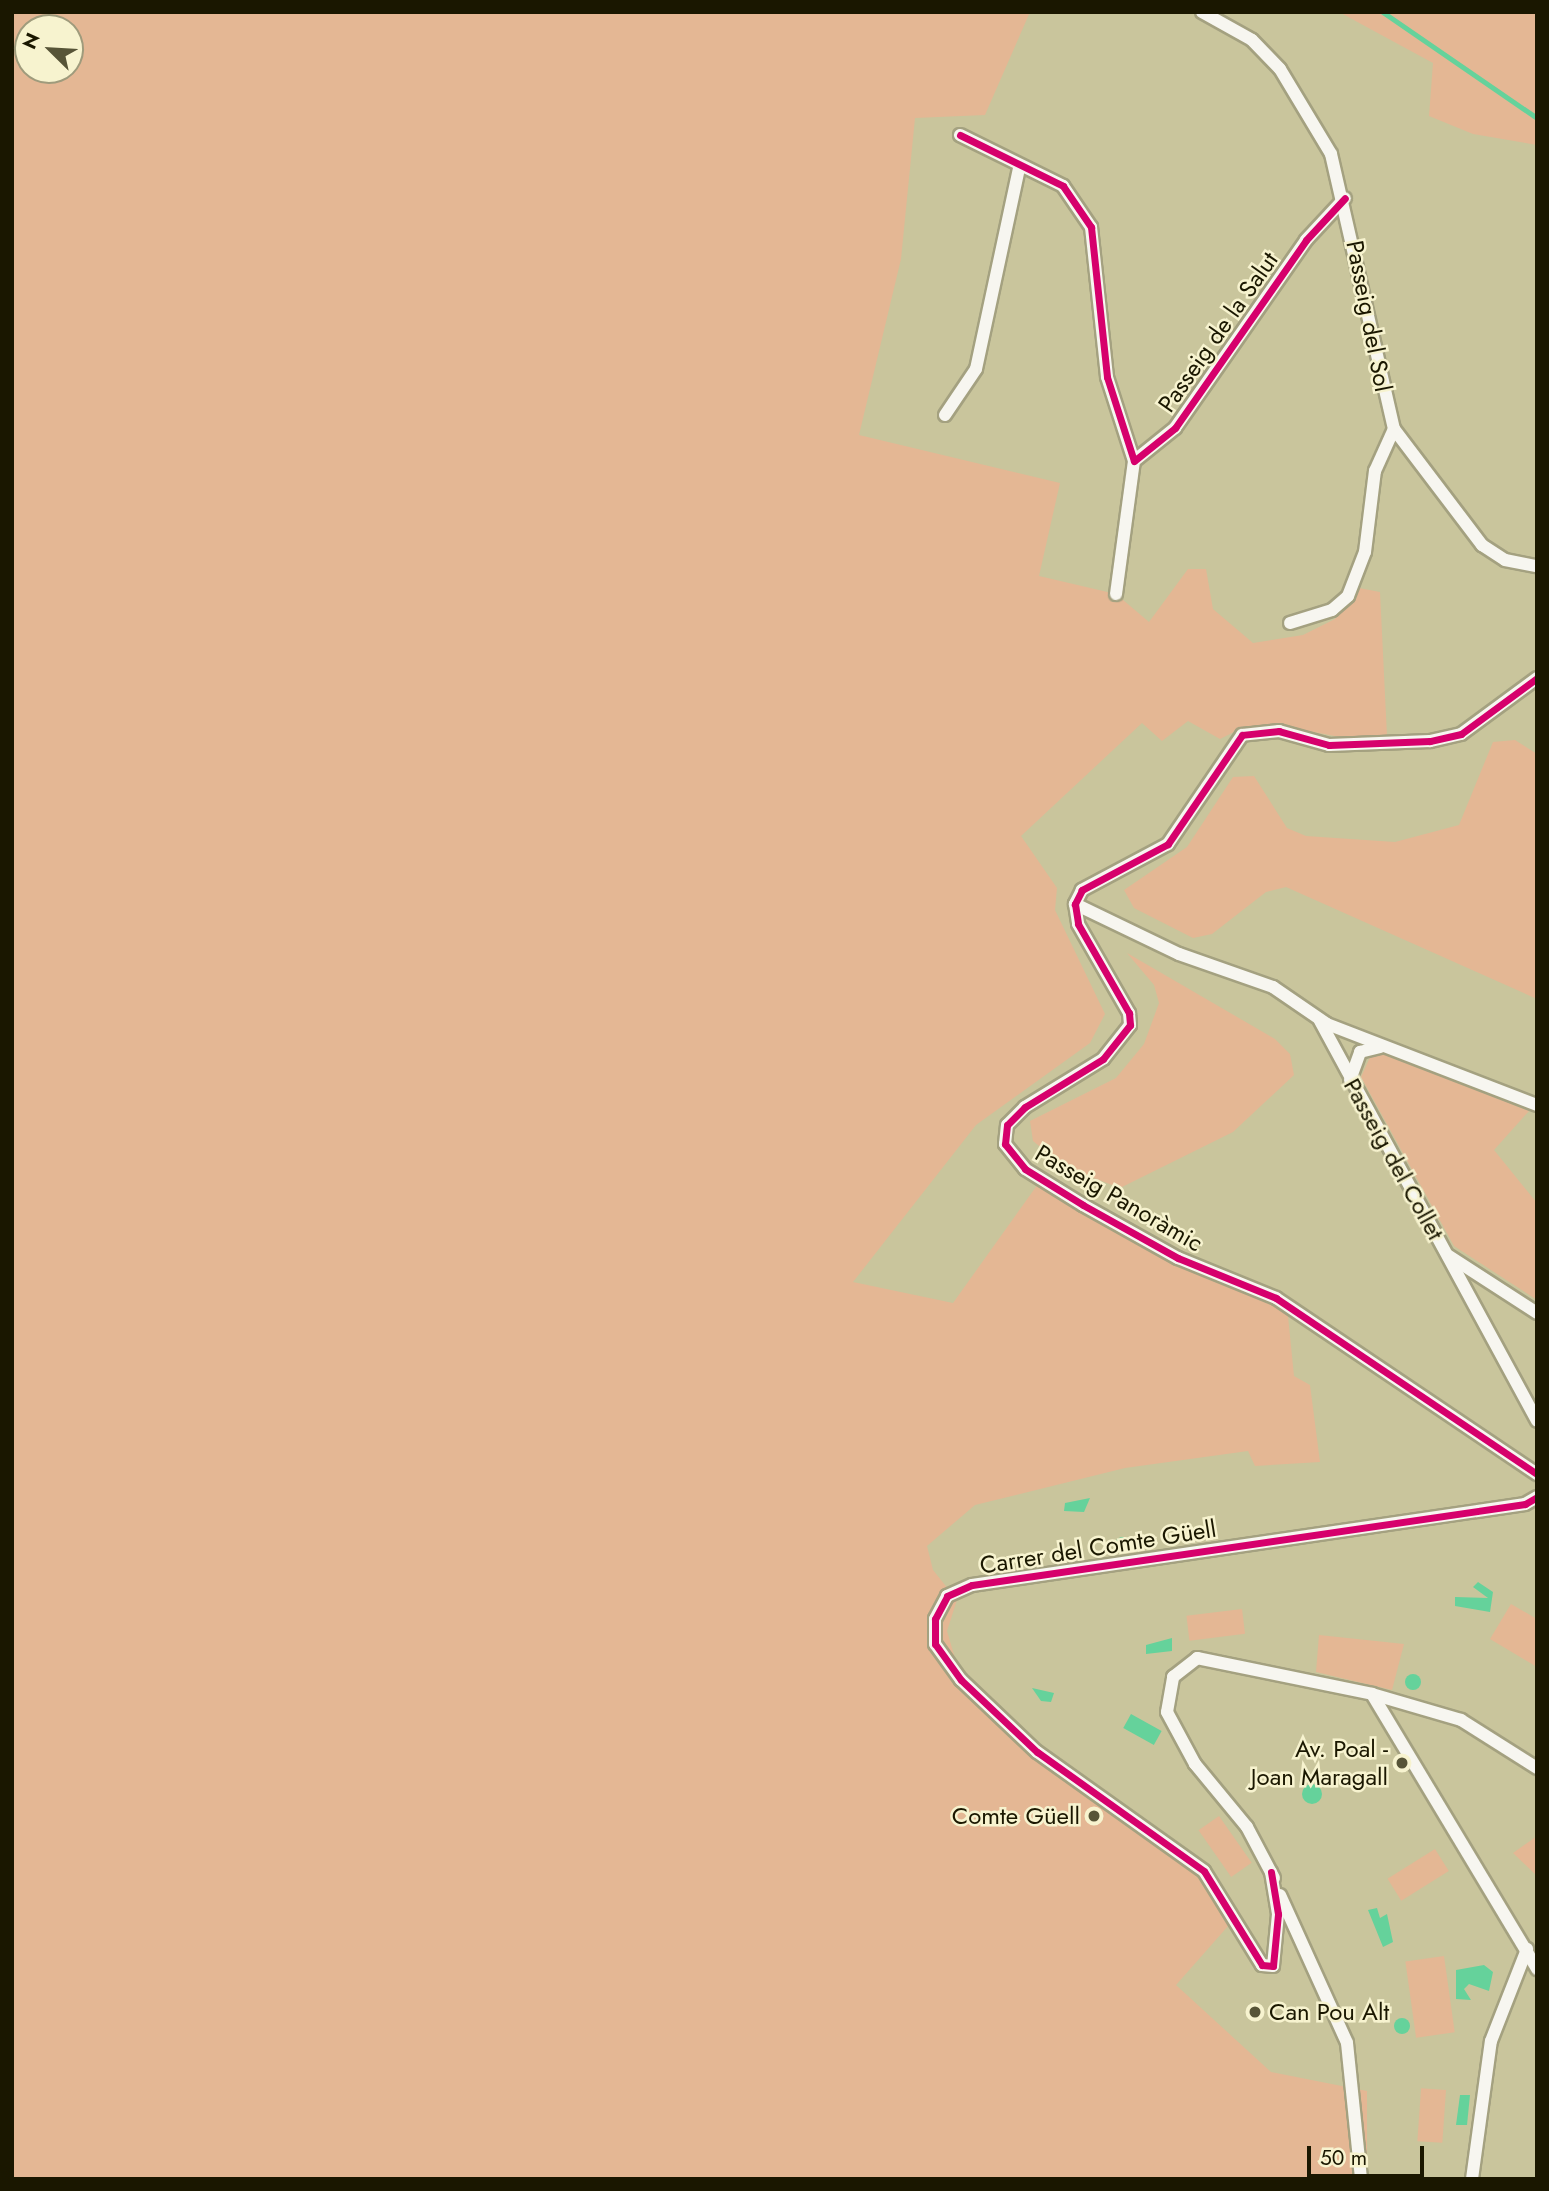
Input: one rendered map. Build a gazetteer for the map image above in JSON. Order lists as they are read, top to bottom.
{
  "streets": {
    "street": [
      "Passeig del Sol",
      "Passeig de la Salut",
      "Passeig del Collet",
      "Passeig Panoràmic",
      "Carrer del Comte Güell"
    ]
  },
  "crossings": [
    ["Passeig del Sol", "Passeig de la Salut"]
  ],
  "places": ["Av. Poal - Joan Maragall", "Comte Güell", "Can Pou Alt"],
  "scale_bar": "50 m",
  "north": "top left"
}
